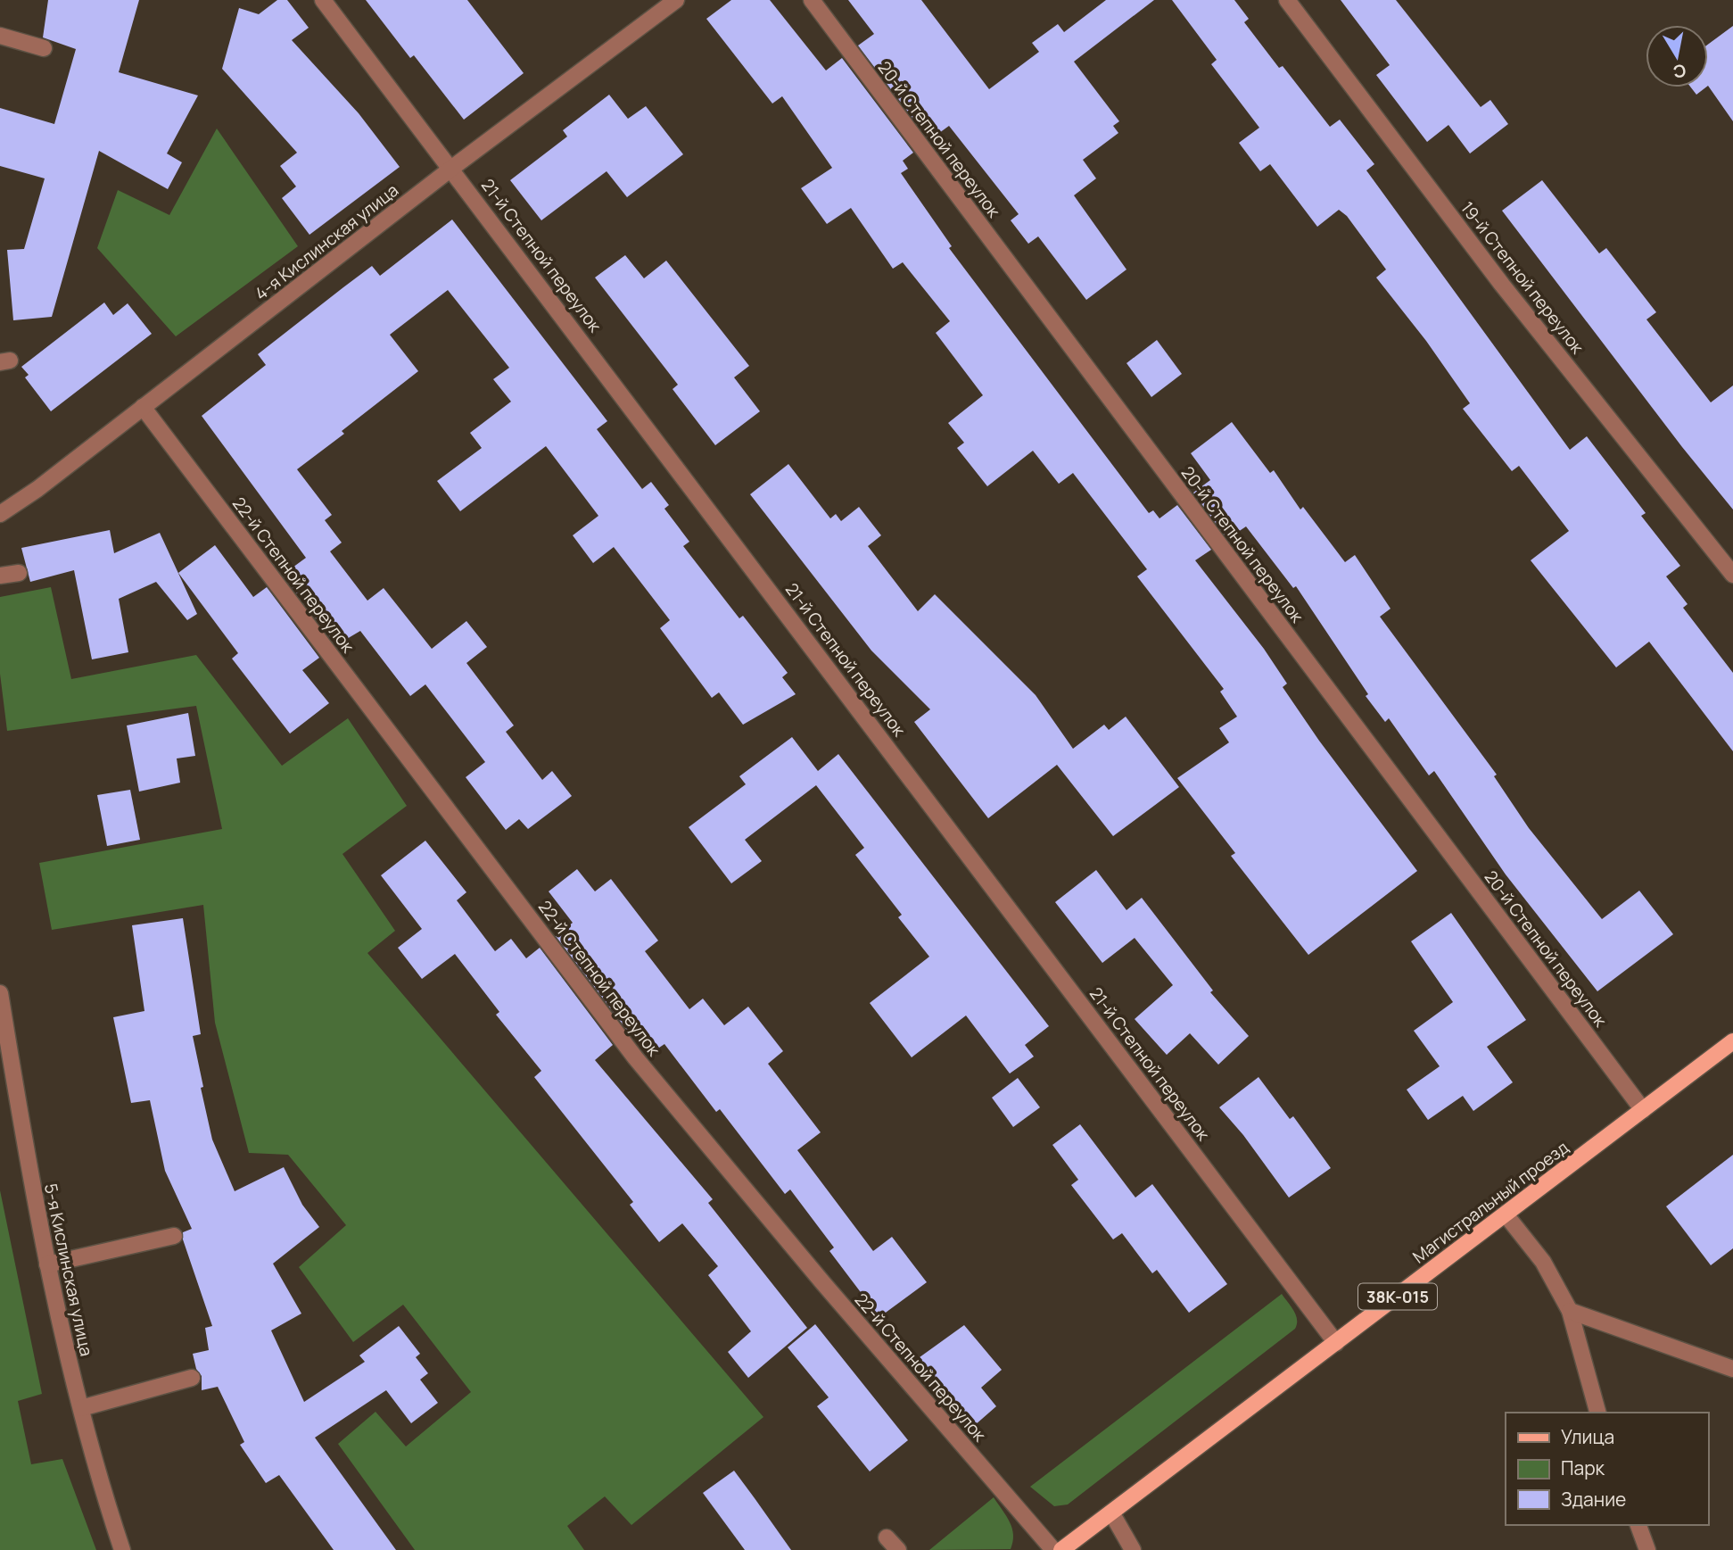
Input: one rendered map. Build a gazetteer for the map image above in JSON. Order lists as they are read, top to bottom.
{
  "streets": {
    "main road": ["Магистральный проезд", "38К-015"],
    "street": [
      "20-й Степной переулок",
      "4-я Кислинская улица",
      "21-й Степной переулок",
      "19-й Степной переулок",
      "22-й Степной переулок",
      "5-я Кислинская улица"
    ]
  },
  "crossings": [
    ["20-й Степной переулок", "Магистральный проезд"],
    ["4-я Кислинская улица", "21-й Степной переулок"],
    ["4-я Кислинская улица", "22-й Степной переулок"],
    ["21-й Степной переулок", "Магистральный проезд"]
  ],
  "legend": ["Улица", "Парк", "Здание"],
  "north": "bottom"
}
